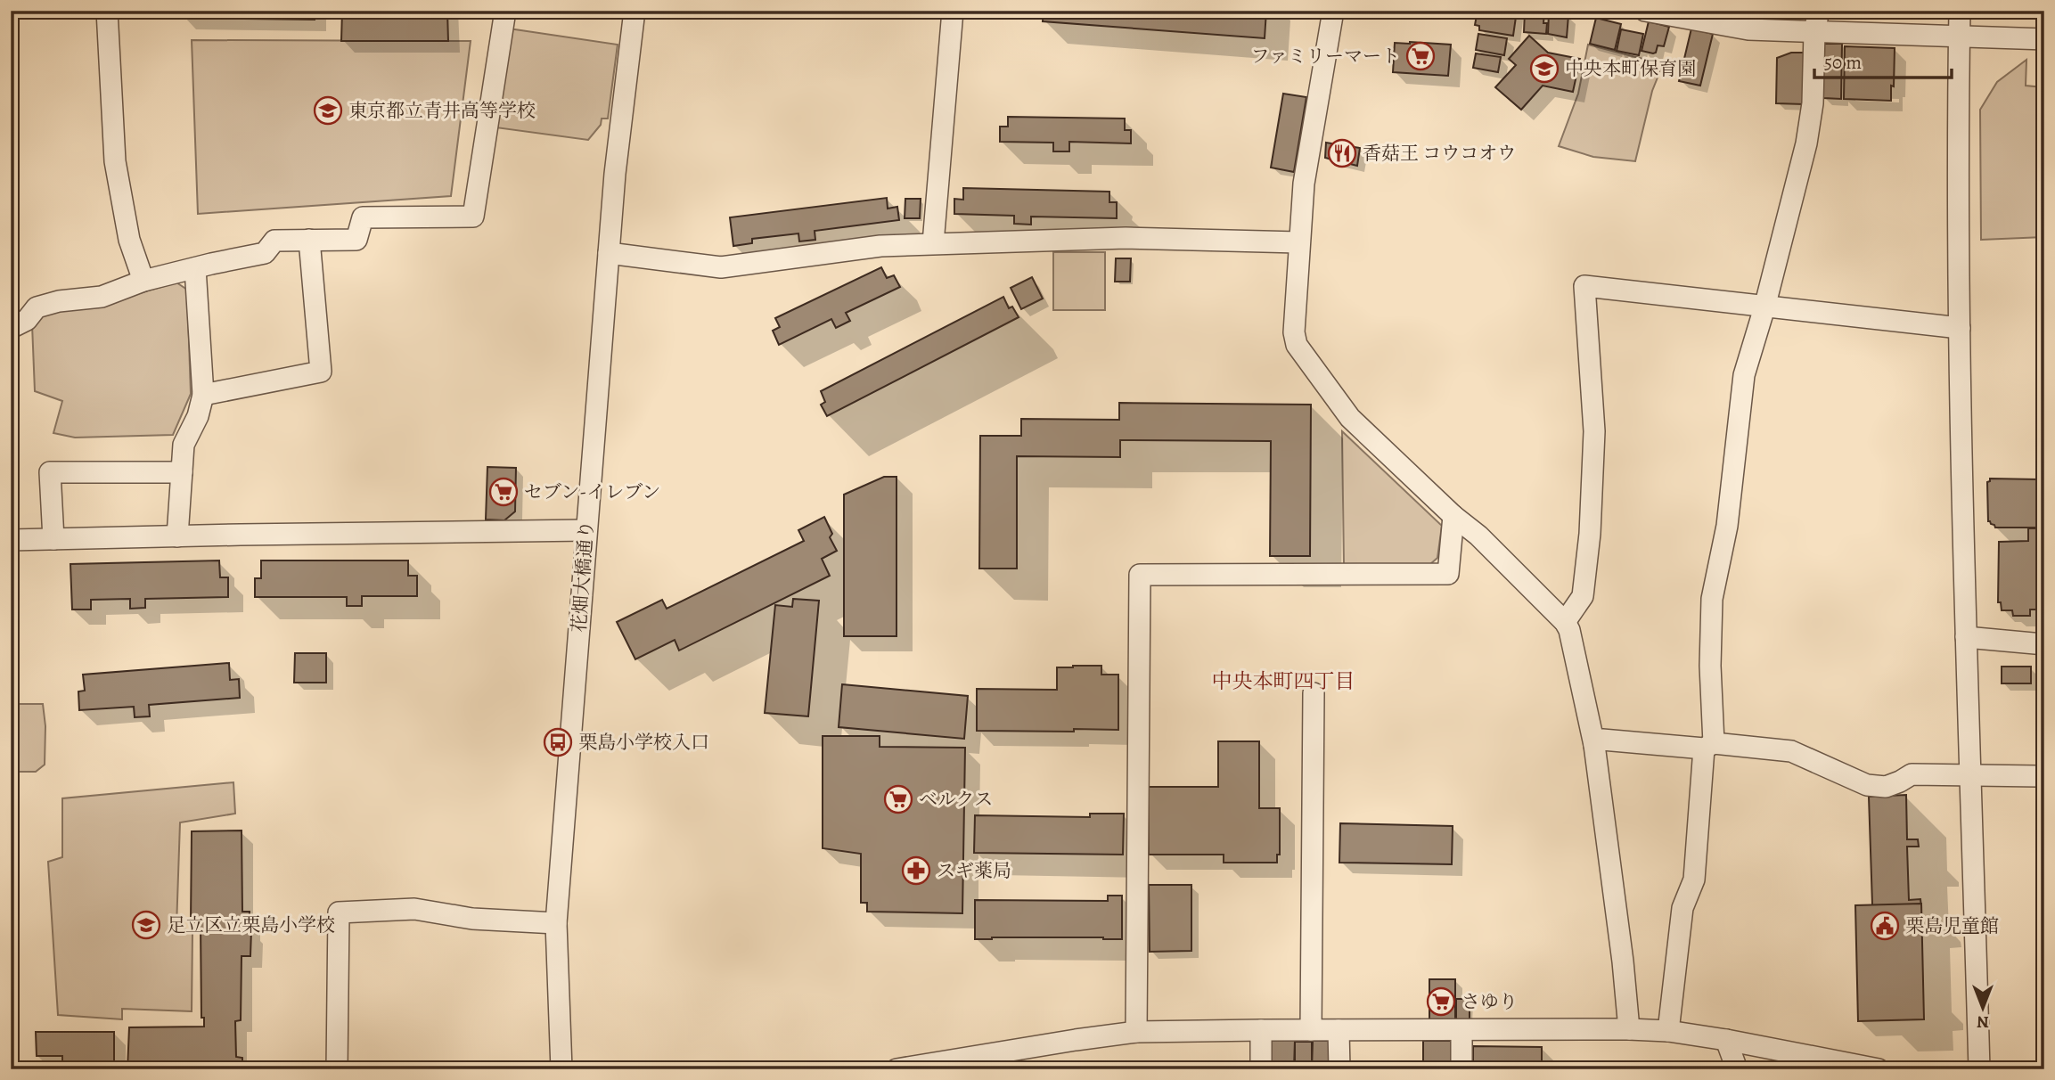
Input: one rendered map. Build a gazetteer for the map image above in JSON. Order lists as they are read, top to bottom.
{
  "streets": {
    "street": ["花畑大橋通り"]
  },
  "districts": ["中央本町四丁目"],
  "places": {
    "supermarket": [
      "ファミリーマート",
      "セブン-イレブン",
      "ベルクス",
      "さゆり"
    ],
    "school or university": ["中央本町保育園", "東京都立青井高等学校", "足立区立栗島小学校"],
    "restaurant": ["香菇王 コウコオウ"],
    "bus stop": ["栗島小学校入口"],
    "pharmacy": ["スギ薬局"],
    "public building": ["栗島児童館"]
  },
  "scale_bar": "50 m",
  "north": "bottom"
}
